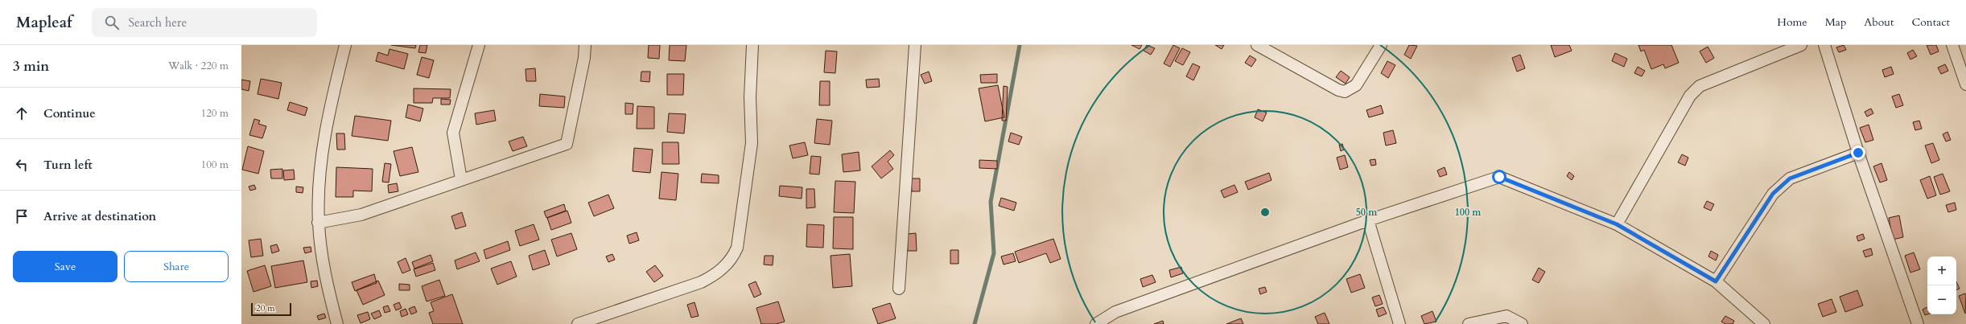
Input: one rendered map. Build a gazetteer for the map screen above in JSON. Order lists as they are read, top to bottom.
{
  "scale_bar": "20 m",
  "page": {
    "header": "Mapleaf",
    "search": "Search here",
    "nav": [
      "Home",
      "Map",
      "About",
      "Contact"
    ],
    "heading": ["3 min", "Walk · 220 m"],
    "list": [
      ["Continue", "120 m"],
      ["Turn left", "100 m"],
      "Arrive at destination"
    ],
    "buttons": ["Save", "Share"],
    "map_buttons": ["+", "−"],
    "scale": "20 m"
  },
  "rings": ["50 m", "100 m"]
}
